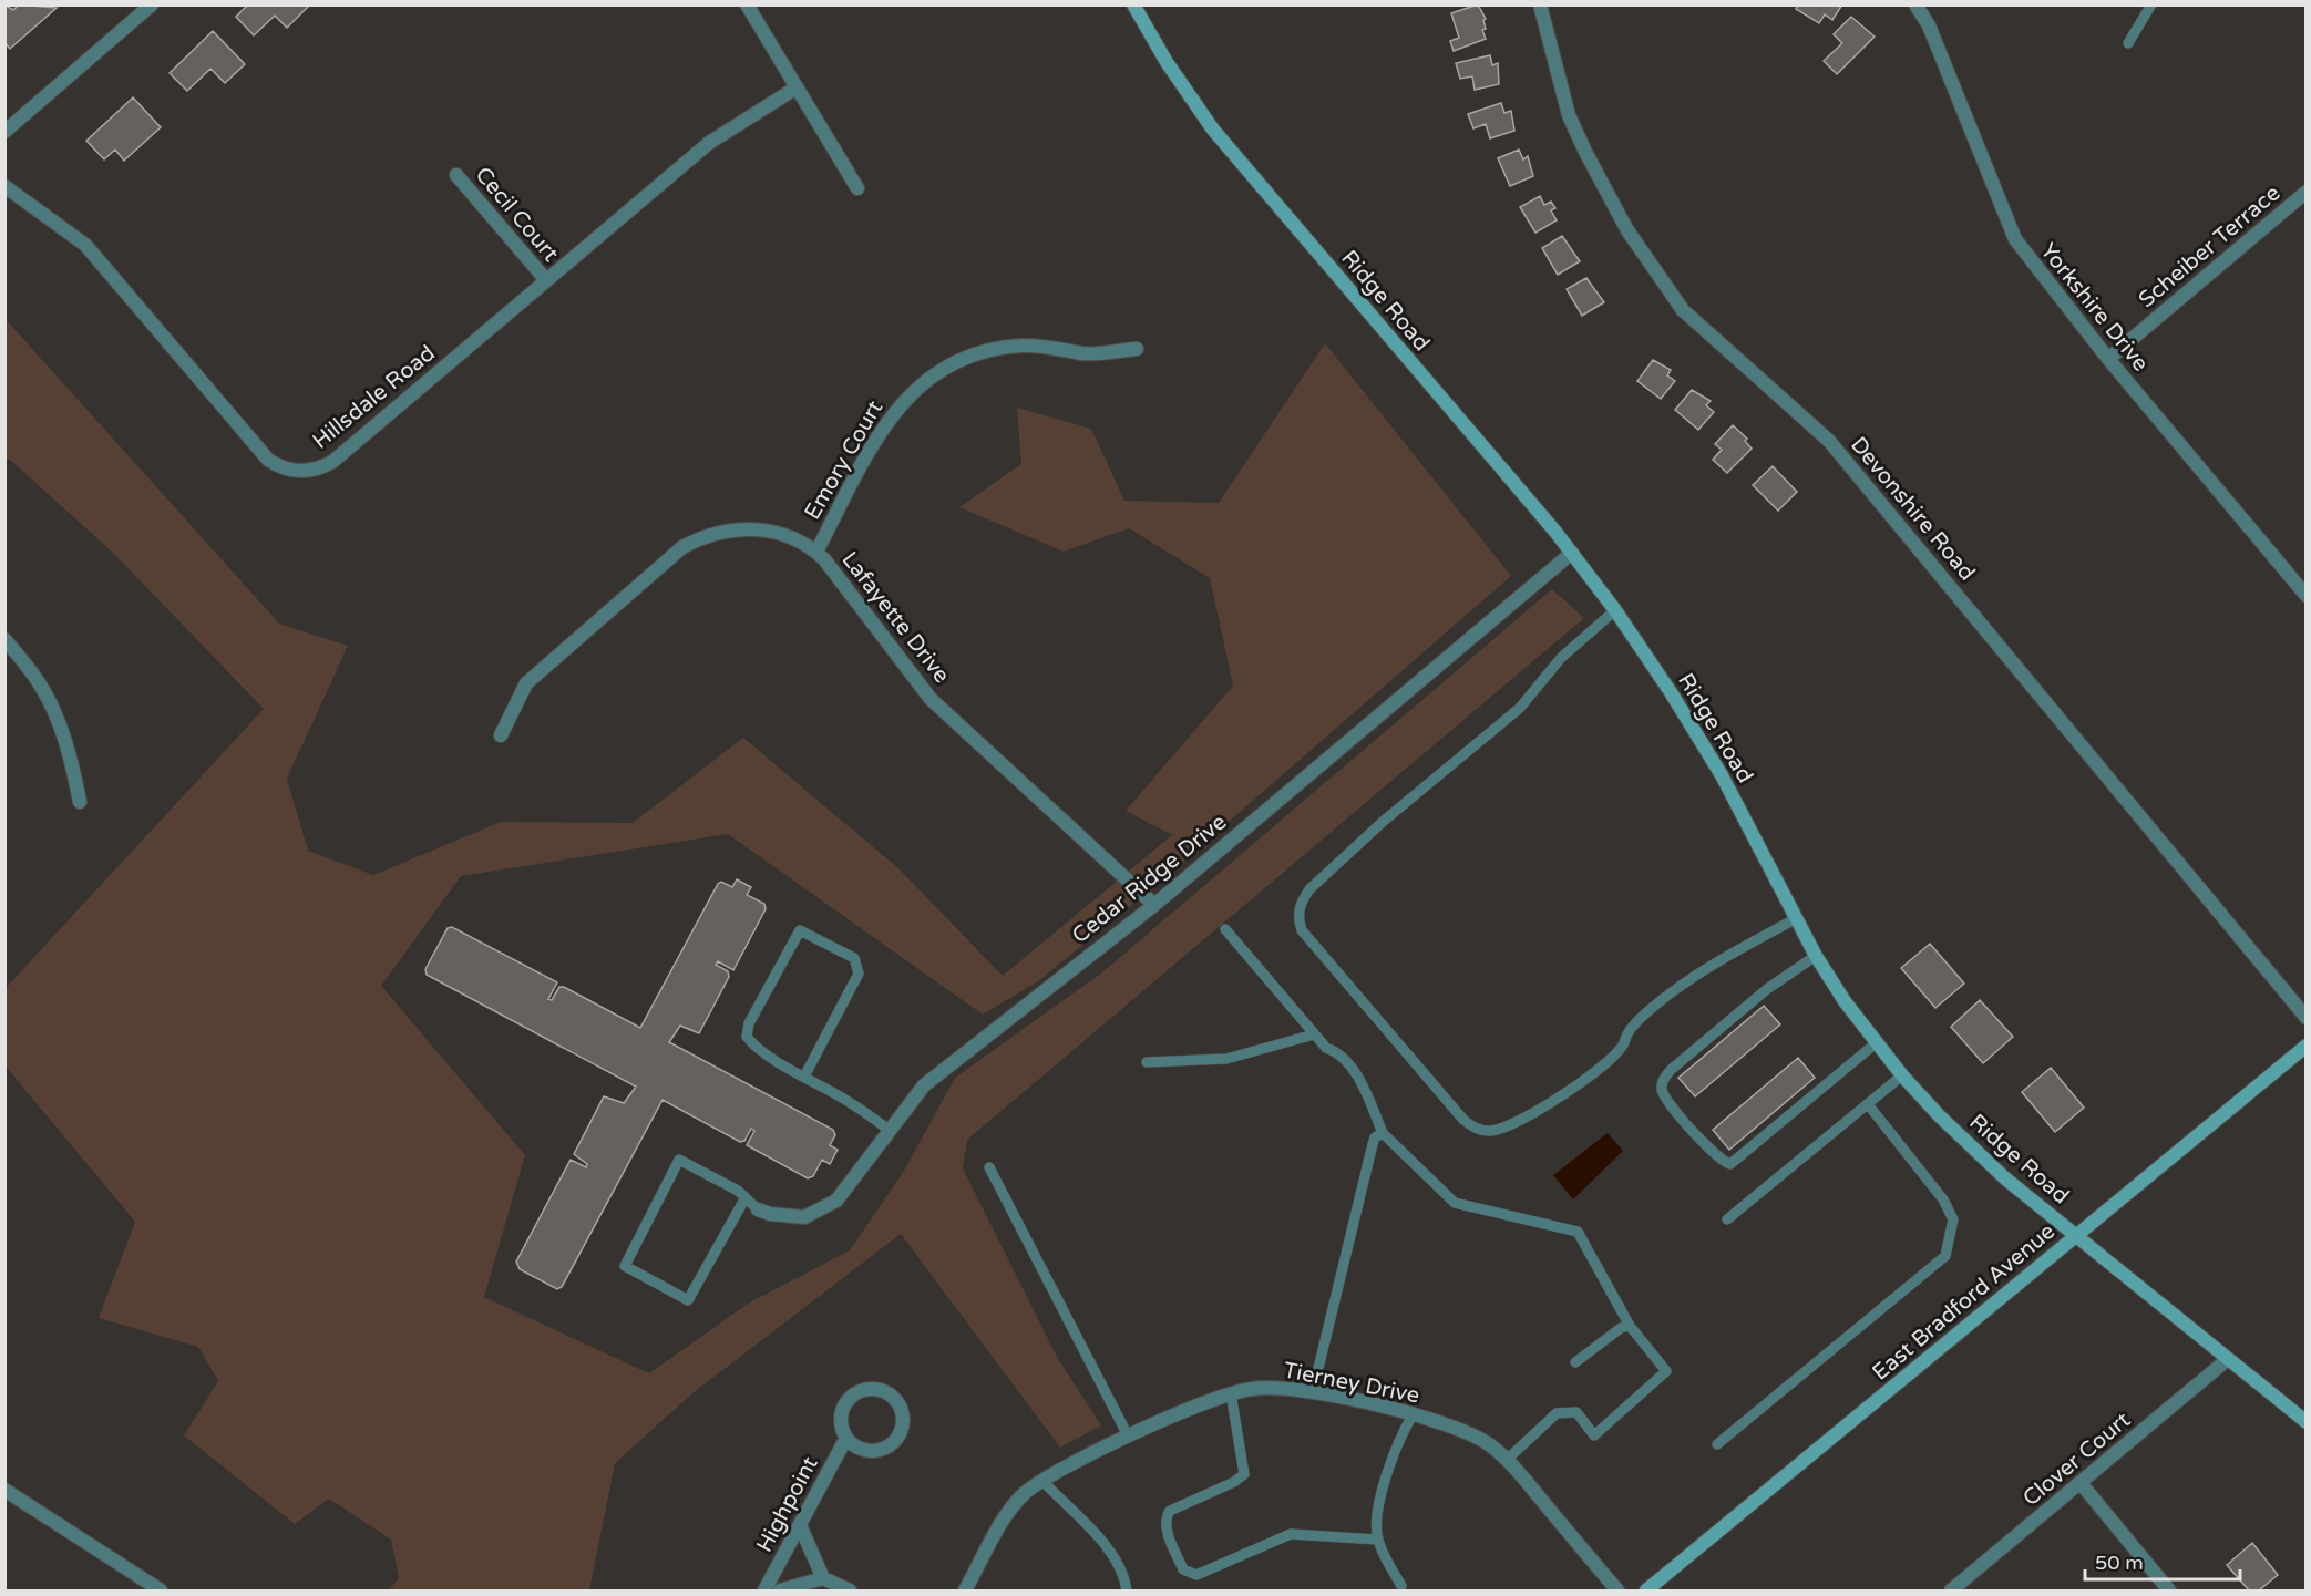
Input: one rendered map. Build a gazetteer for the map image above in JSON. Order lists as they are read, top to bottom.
{
  "streets": {
    "main road": ["Ridge Road", "East Bradford Avenue"],
    "street": [
      "Cecil Court",
      "Scheiber Terrace",
      "Yorkshire Drive",
      "Hillsdale Road",
      "Emory Court",
      "Devonshire Road",
      "Lafayette Drive",
      "Cedar Ridge Drive",
      "Tierney Drive",
      "Clover Court",
      "Highpoint"
    ]
  },
  "crossings": [
    ["Cecil Court", "Hillsdale Road"],
    ["Scheiber Terrace", "Yorkshire Drive"],
    ["Ridge Road", "Cedar Ridge Drive"],
    ["Ridge Road", "East Bradford Avenue"],
    ["Ridge Road", "Clover Court"],
    ["Emory Court", "Lafayette Drive"],
    ["Lafayette Drive", "Cedar Ridge Drive"]
  ],
  "scale_bar": "50 m"
}
